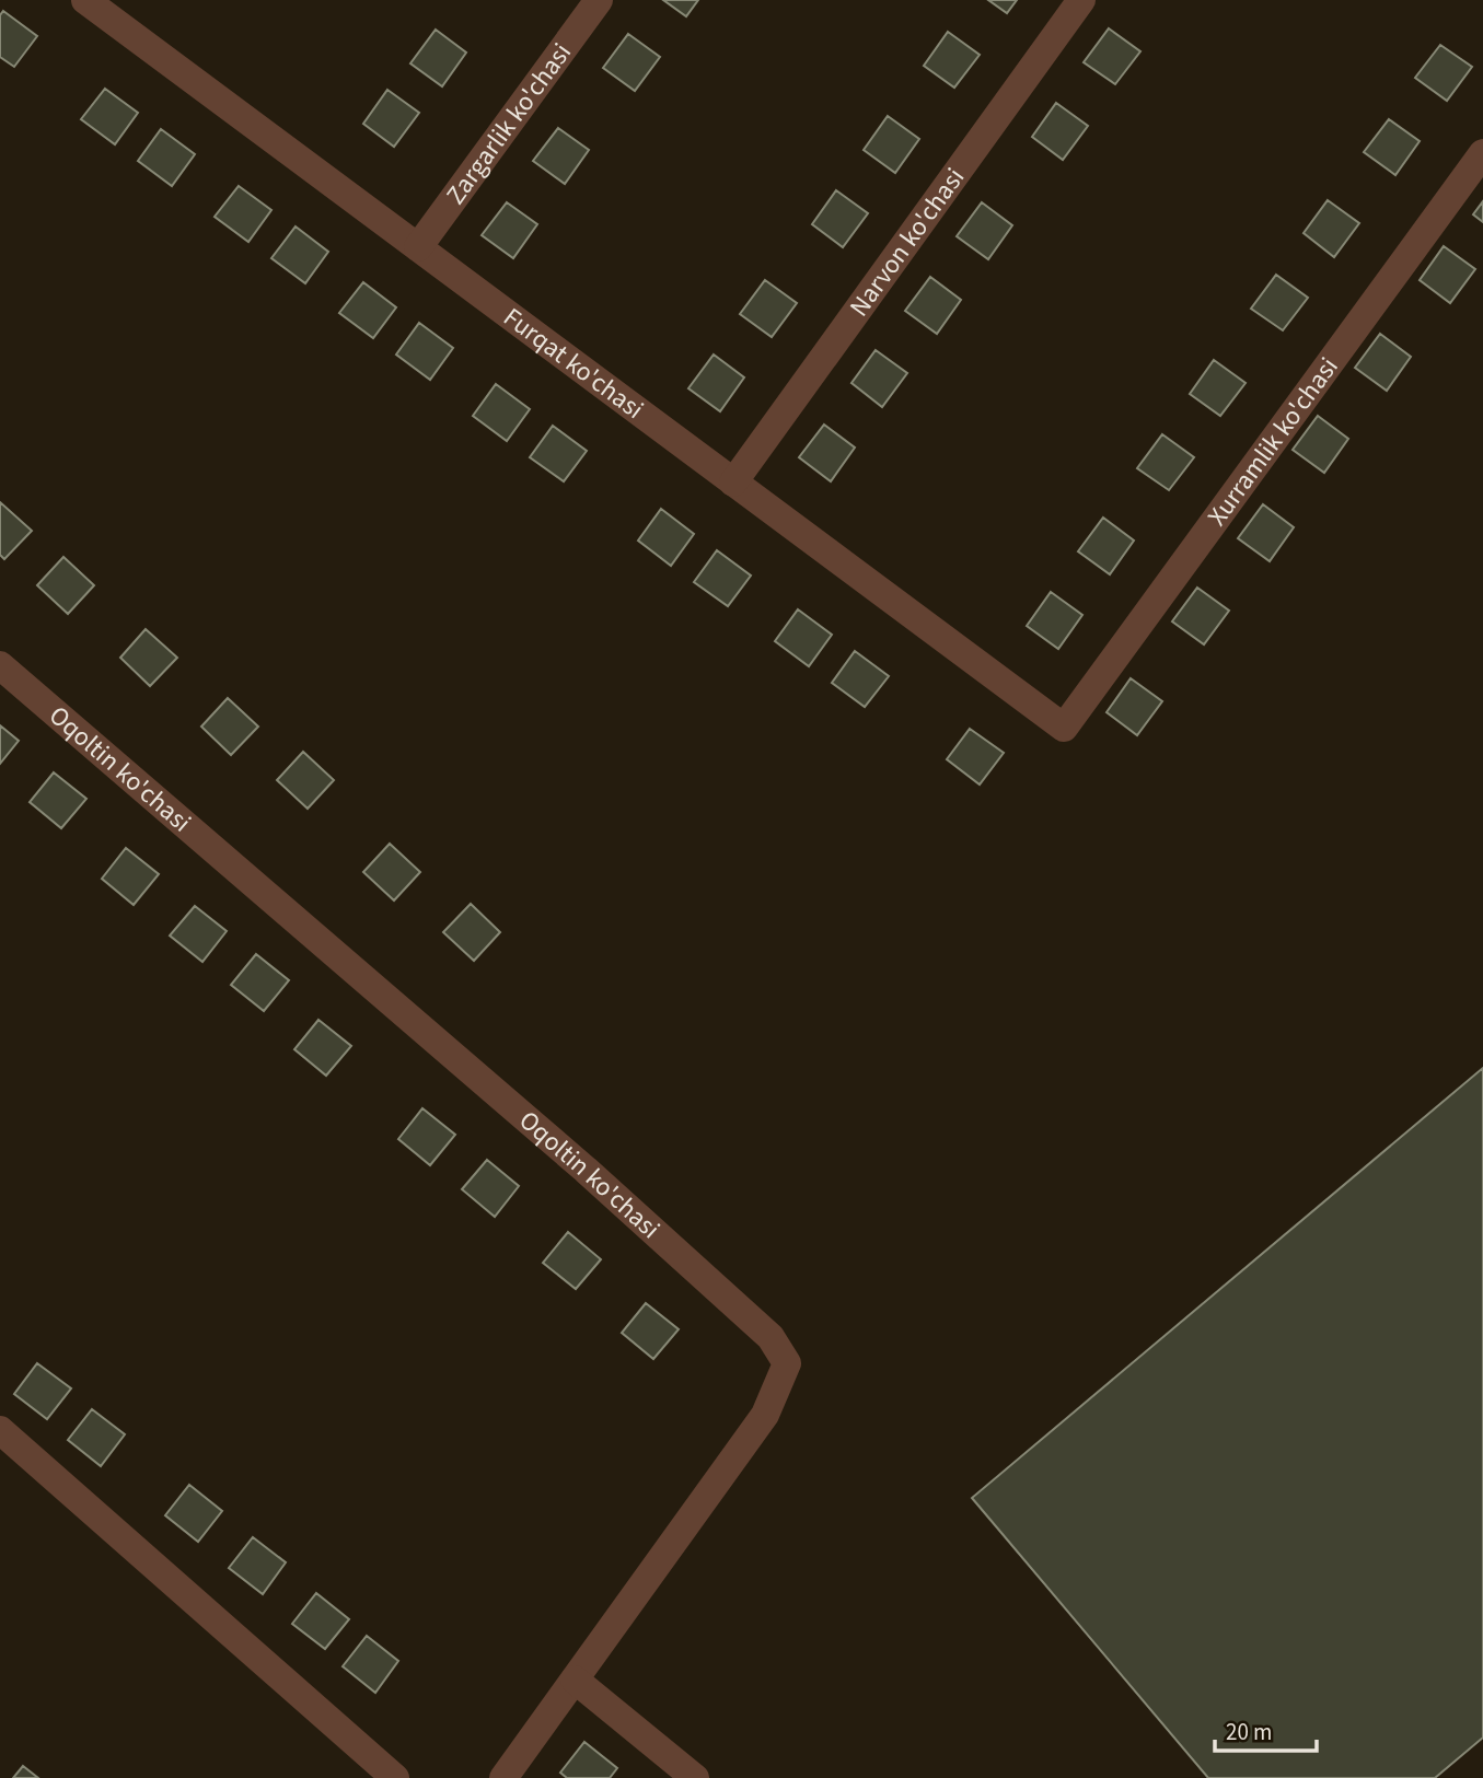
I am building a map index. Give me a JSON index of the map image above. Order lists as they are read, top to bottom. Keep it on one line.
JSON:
{"streets":{"street":["Zargarlik ko'chasi","Narvon ko'chasi","Furqat ko'chasi","Xurramlik ko'chasi","Oqoltin ko'chasi"]},"crossings":[["Zargarlik ko'chasi","Furqat ko'chasi"],["Narvon ko'chasi","Furqat ko'chasi"],["Furqat ko'chasi","Xurramlik ko'chasi"]],"scale_bar":"20 m"}
